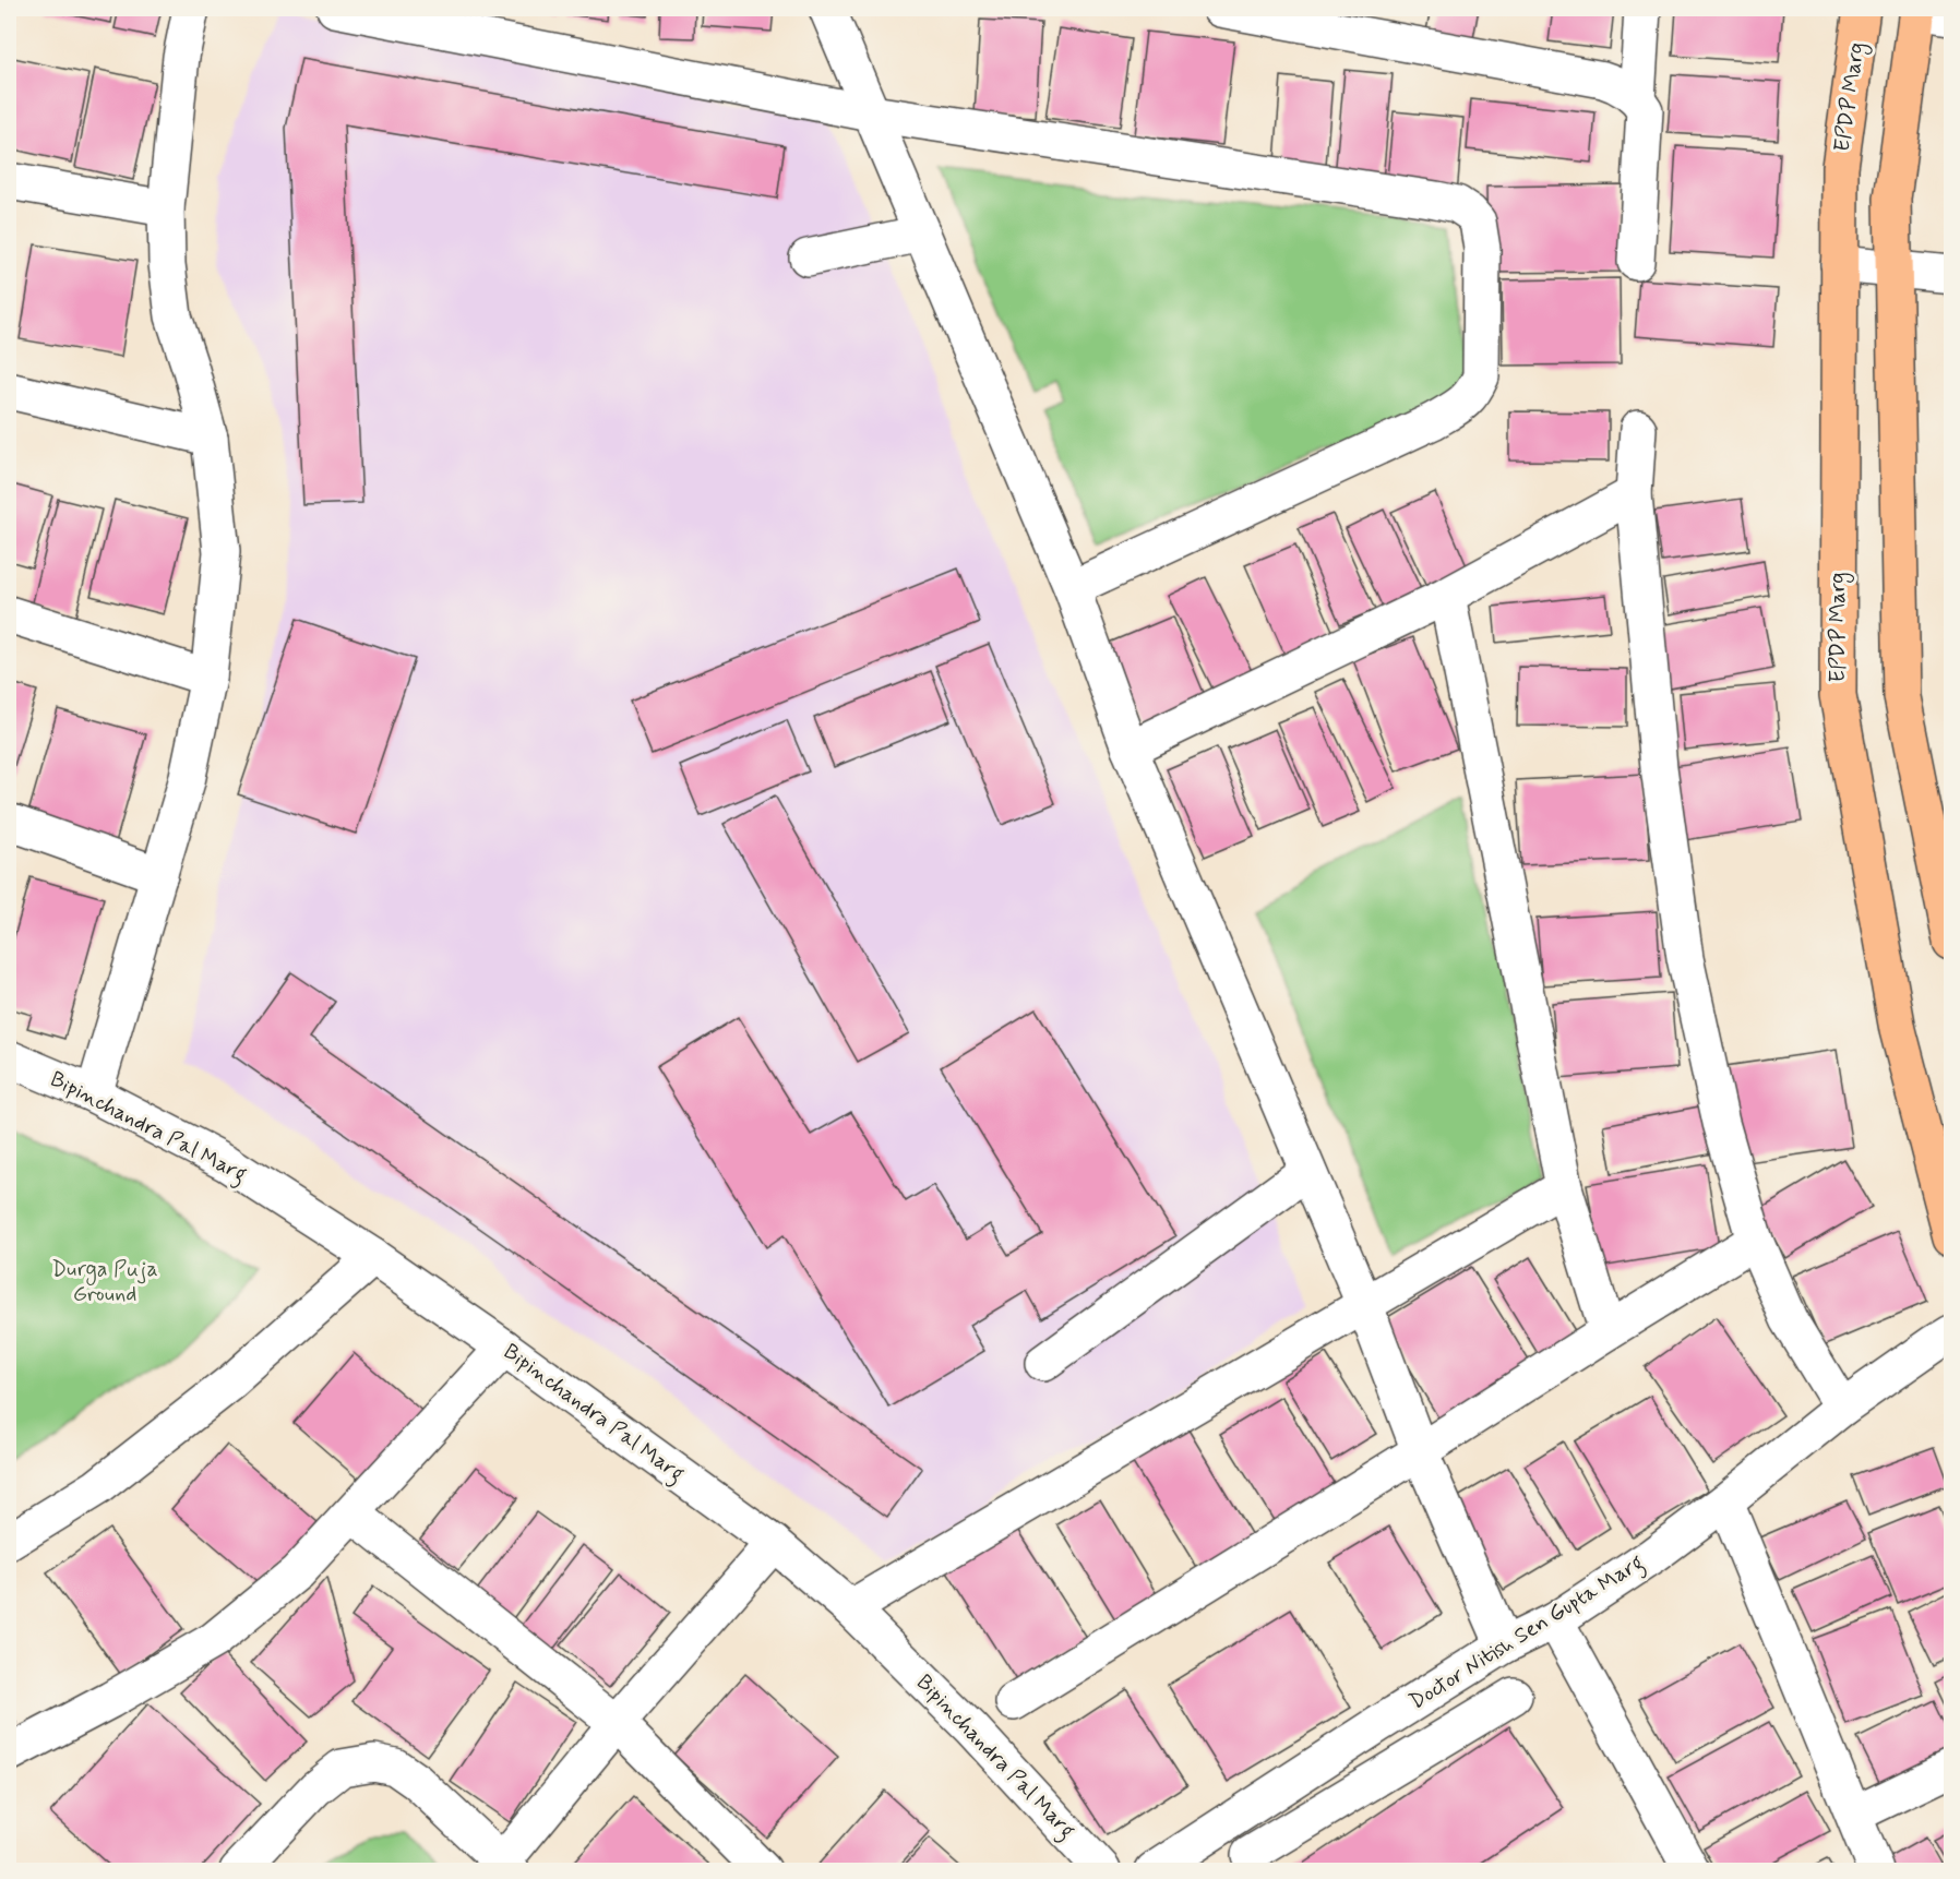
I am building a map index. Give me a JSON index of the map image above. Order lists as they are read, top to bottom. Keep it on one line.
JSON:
{"streets":{"main road":["EPDP Marg"],"street":["Bipinchandra Pal Marg","Doctor Nitish Sen Gupta Marg"]},"parks":["Durga Puja Ground"]}
